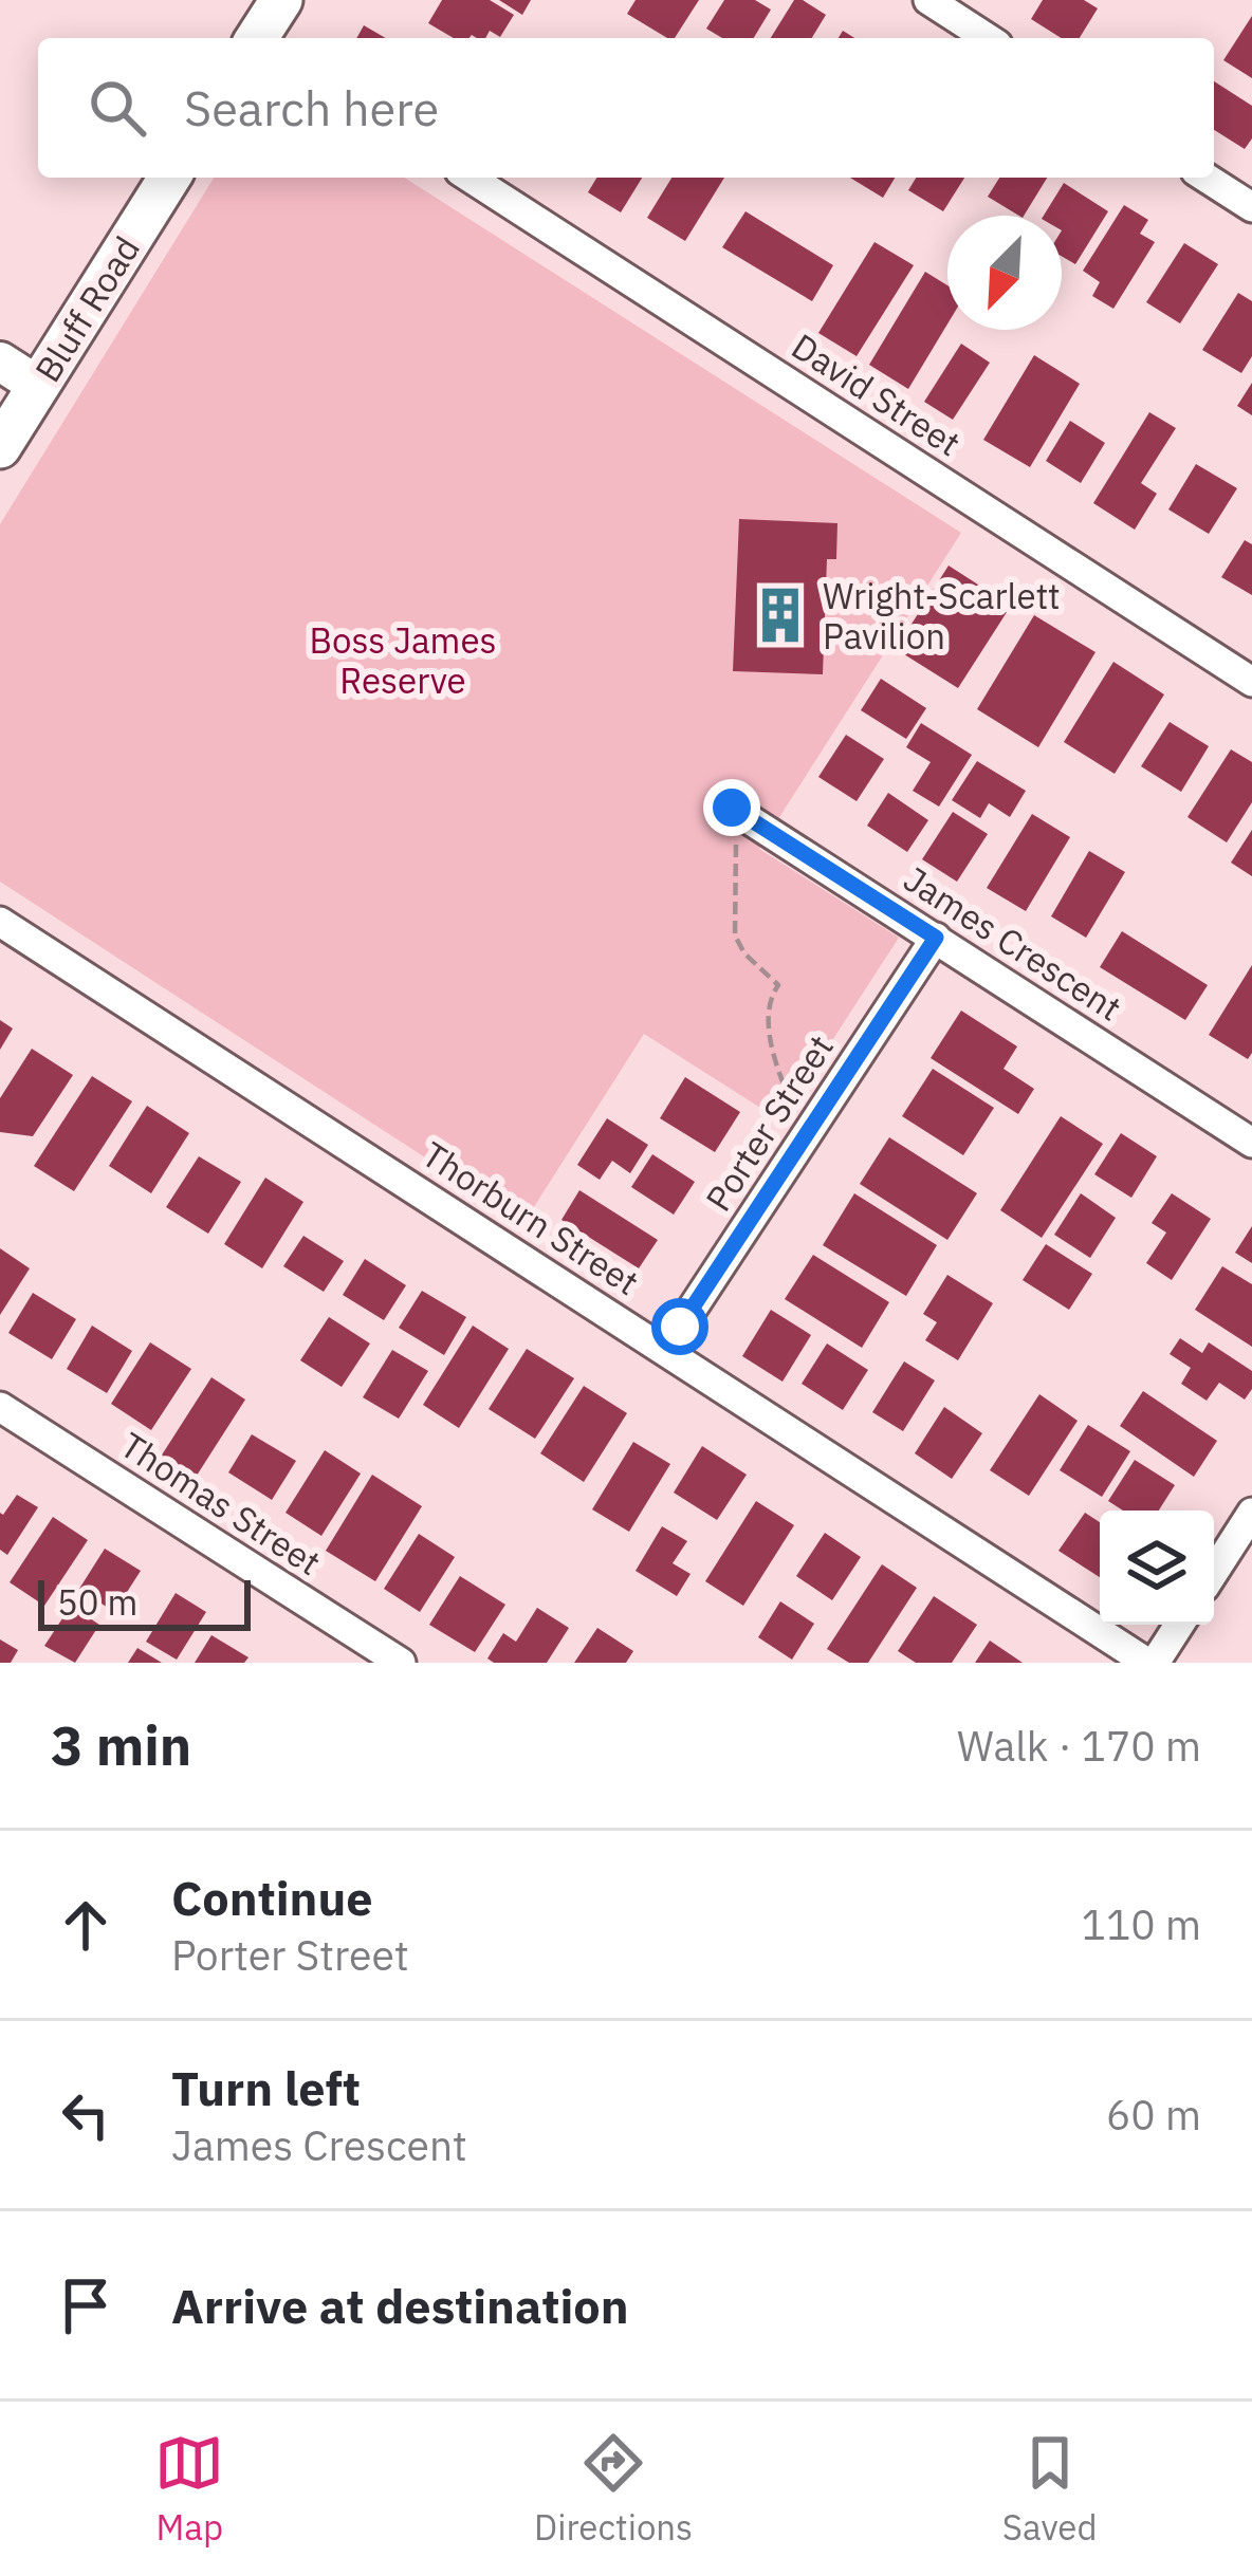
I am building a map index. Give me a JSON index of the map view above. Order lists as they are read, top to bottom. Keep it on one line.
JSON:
{"streets":{"main road":["Bluff Road"],"street":["David Street","James Crescent","Porter Street","Thorburn Street","Thomas Street"]},"crossings":[["James Crescent","Porter Street"],["Porter Street","Thorburn Street"]],"parks":["Boss James Reserve"],"places":{"building":["Wright-Scarlett Pavilion"]},"scale_bar":"50 m","north":"bottom left","page":{"search":"Search here","scale":"50 m","heading":["3 min","Walk · 170 m"],"list":[["Continue","Porter Street","110 m"],["Turn left","James Crescent","60 m"],"Arrive at destination"],"nav":["Map","Directions","Saved"]}}
